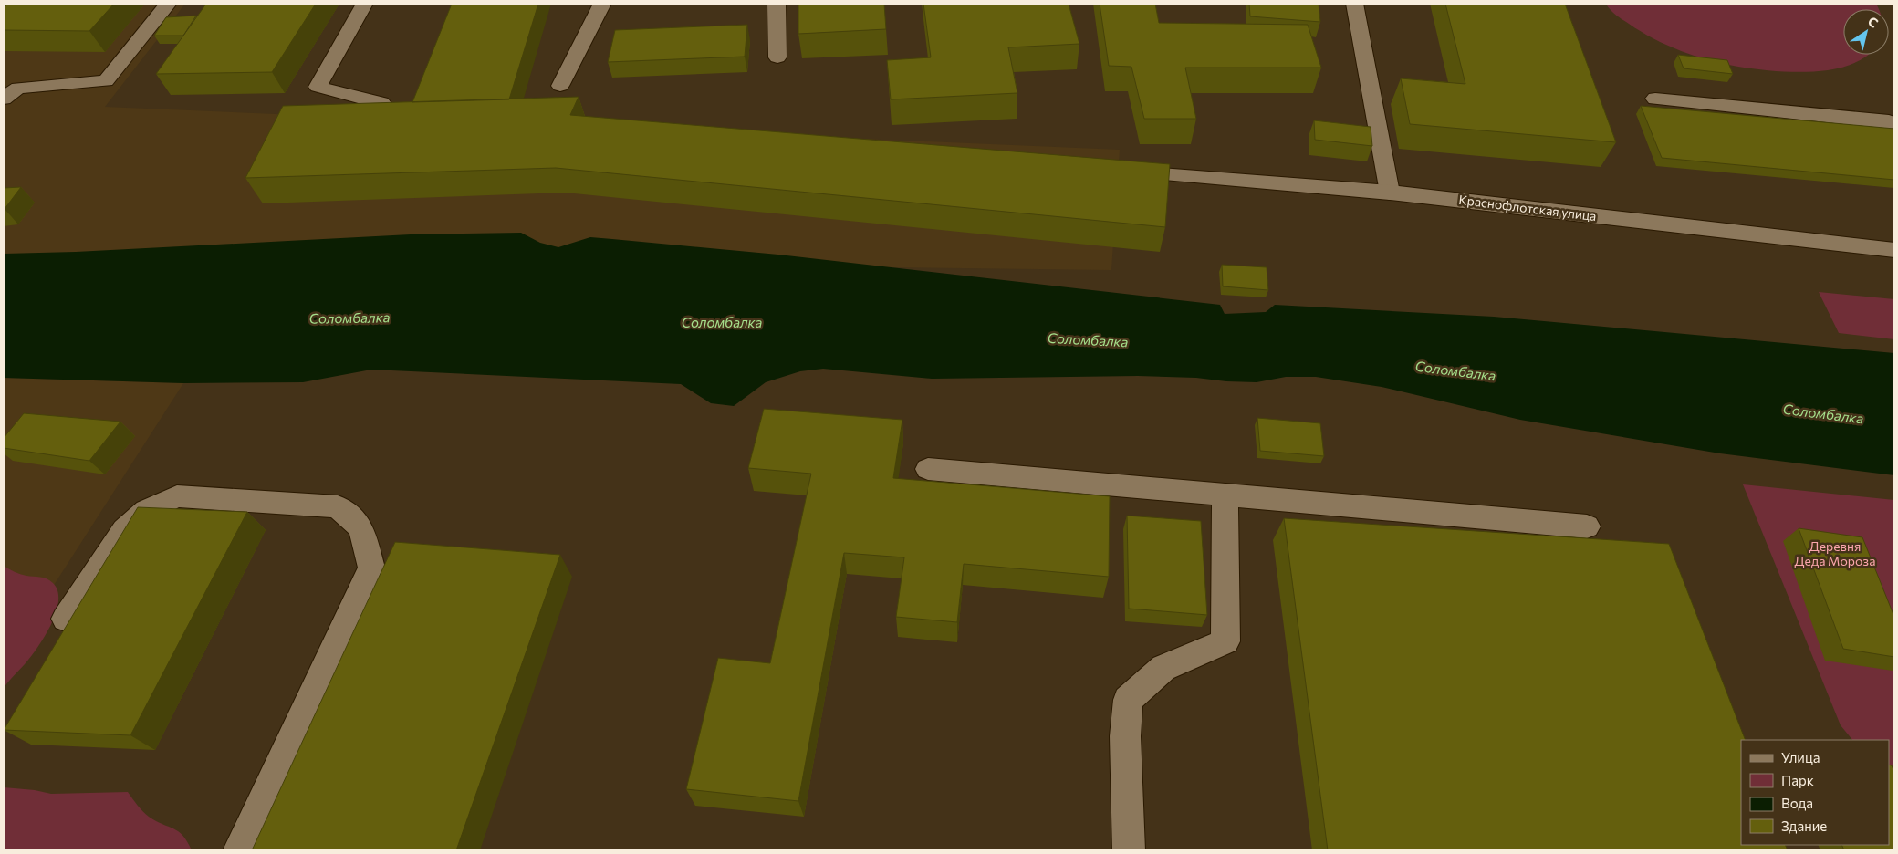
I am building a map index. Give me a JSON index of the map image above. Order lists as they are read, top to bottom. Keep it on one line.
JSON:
{"streets":{"street":["Краснофлотская улица"]},"water":["Соломбалка"],"parks":["Деревня Деда Мороза"],"legend":["Улица","Парк","Вода","Здание"],"north":"top right"}
